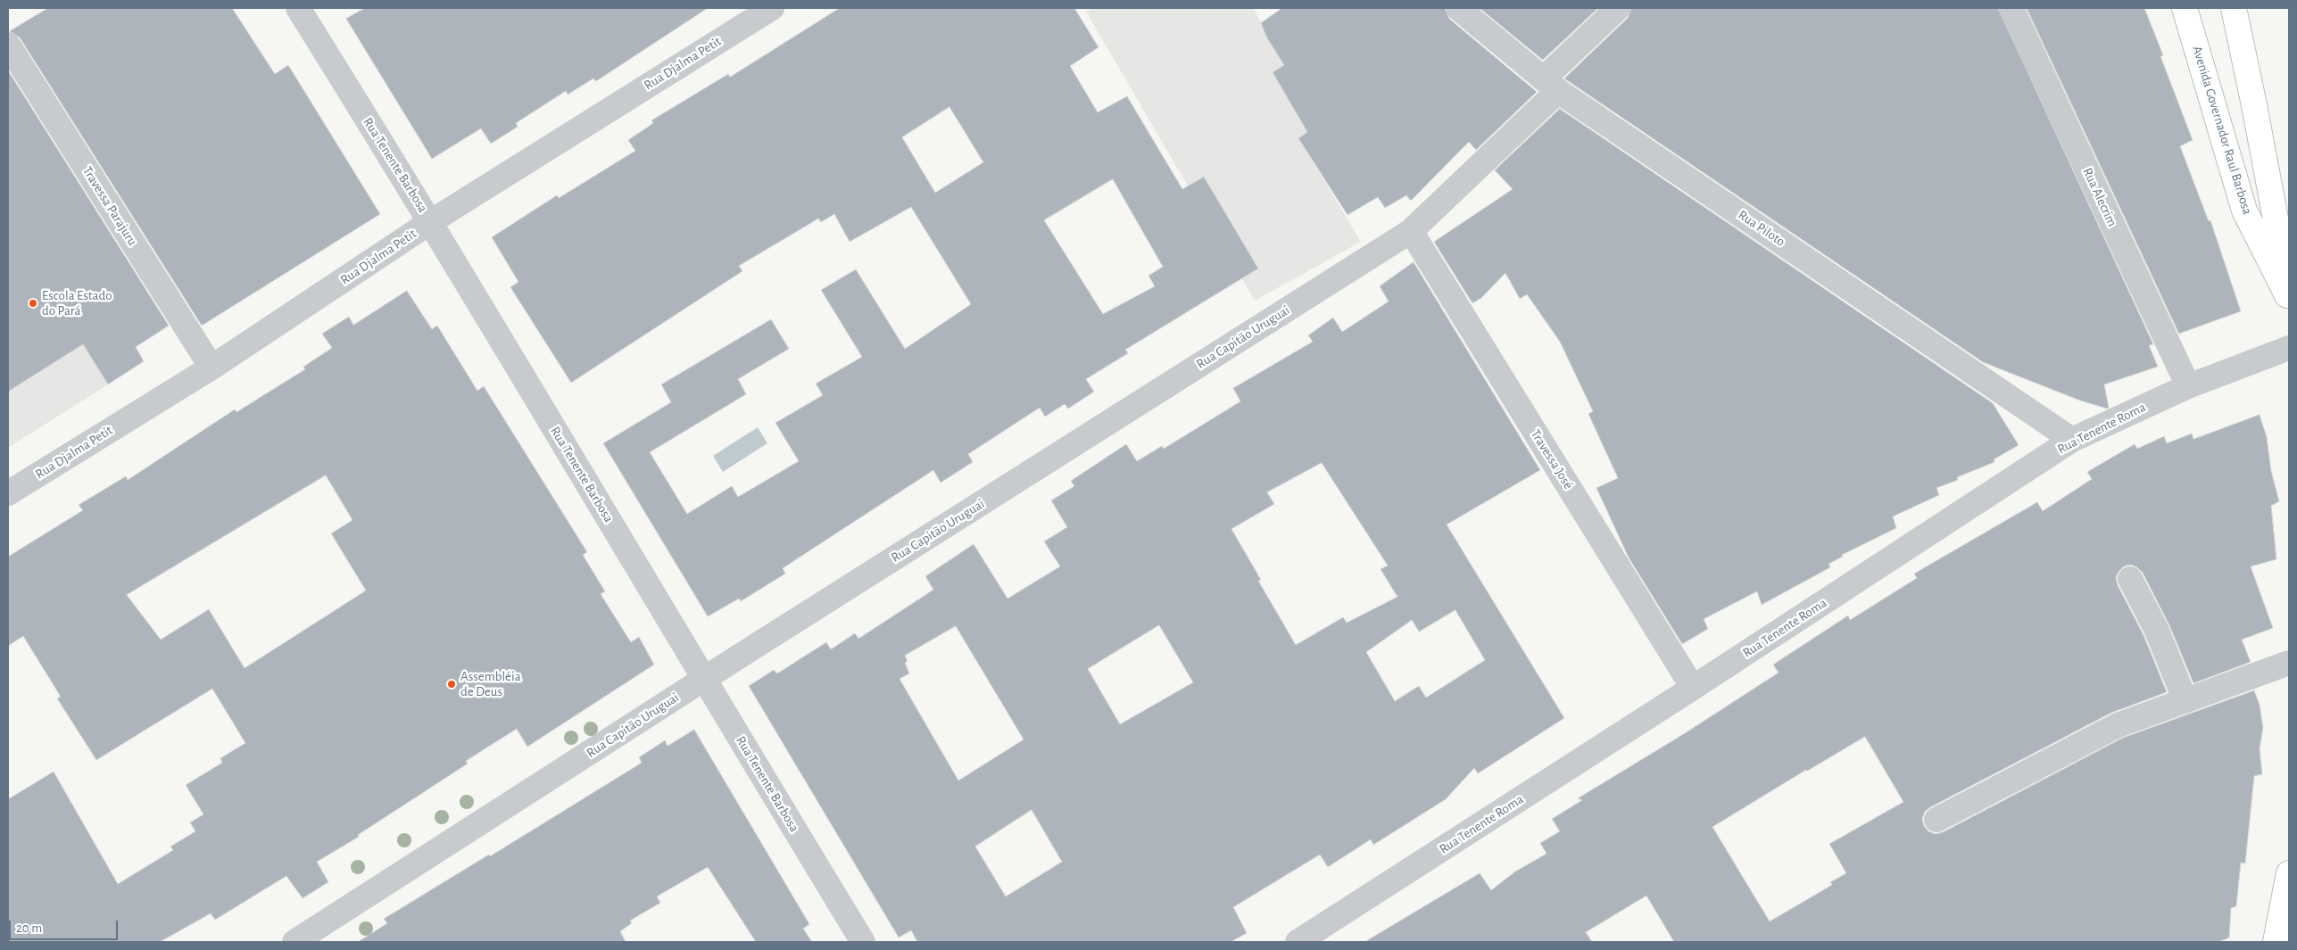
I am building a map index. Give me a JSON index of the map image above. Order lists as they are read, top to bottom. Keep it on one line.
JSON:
{"streets":{"main road":["Avenida Governador Raul Barbosa"],"street":["Rua Djalma Petit","Rua Tenente Barbosa","Rua Alecrim","Travessa Parajuru","Rua Piloto","Rua Capitão Uruguai","Rua Tenente Roma","Travessa José"]},"crossings":[["Rua Djalma Petit","Rua Tenente Barbosa"],["Rua Djalma Petit","Travessa Parajuru"],["Rua Tenente Barbosa","Rua Capitão Uruguai"],["Rua Alecrim","Rua Tenente Roma"],["Rua Piloto","Rua Capitão Uruguai"],["Rua Piloto","Rua Tenente Roma"],["Rua Capitão Uruguai","Travessa José"],["Rua Tenente Roma","Travessa José"]],"places":["Escola Estado do Pará","Assembléia de Deus"],"scale_bar":"20 m"}
